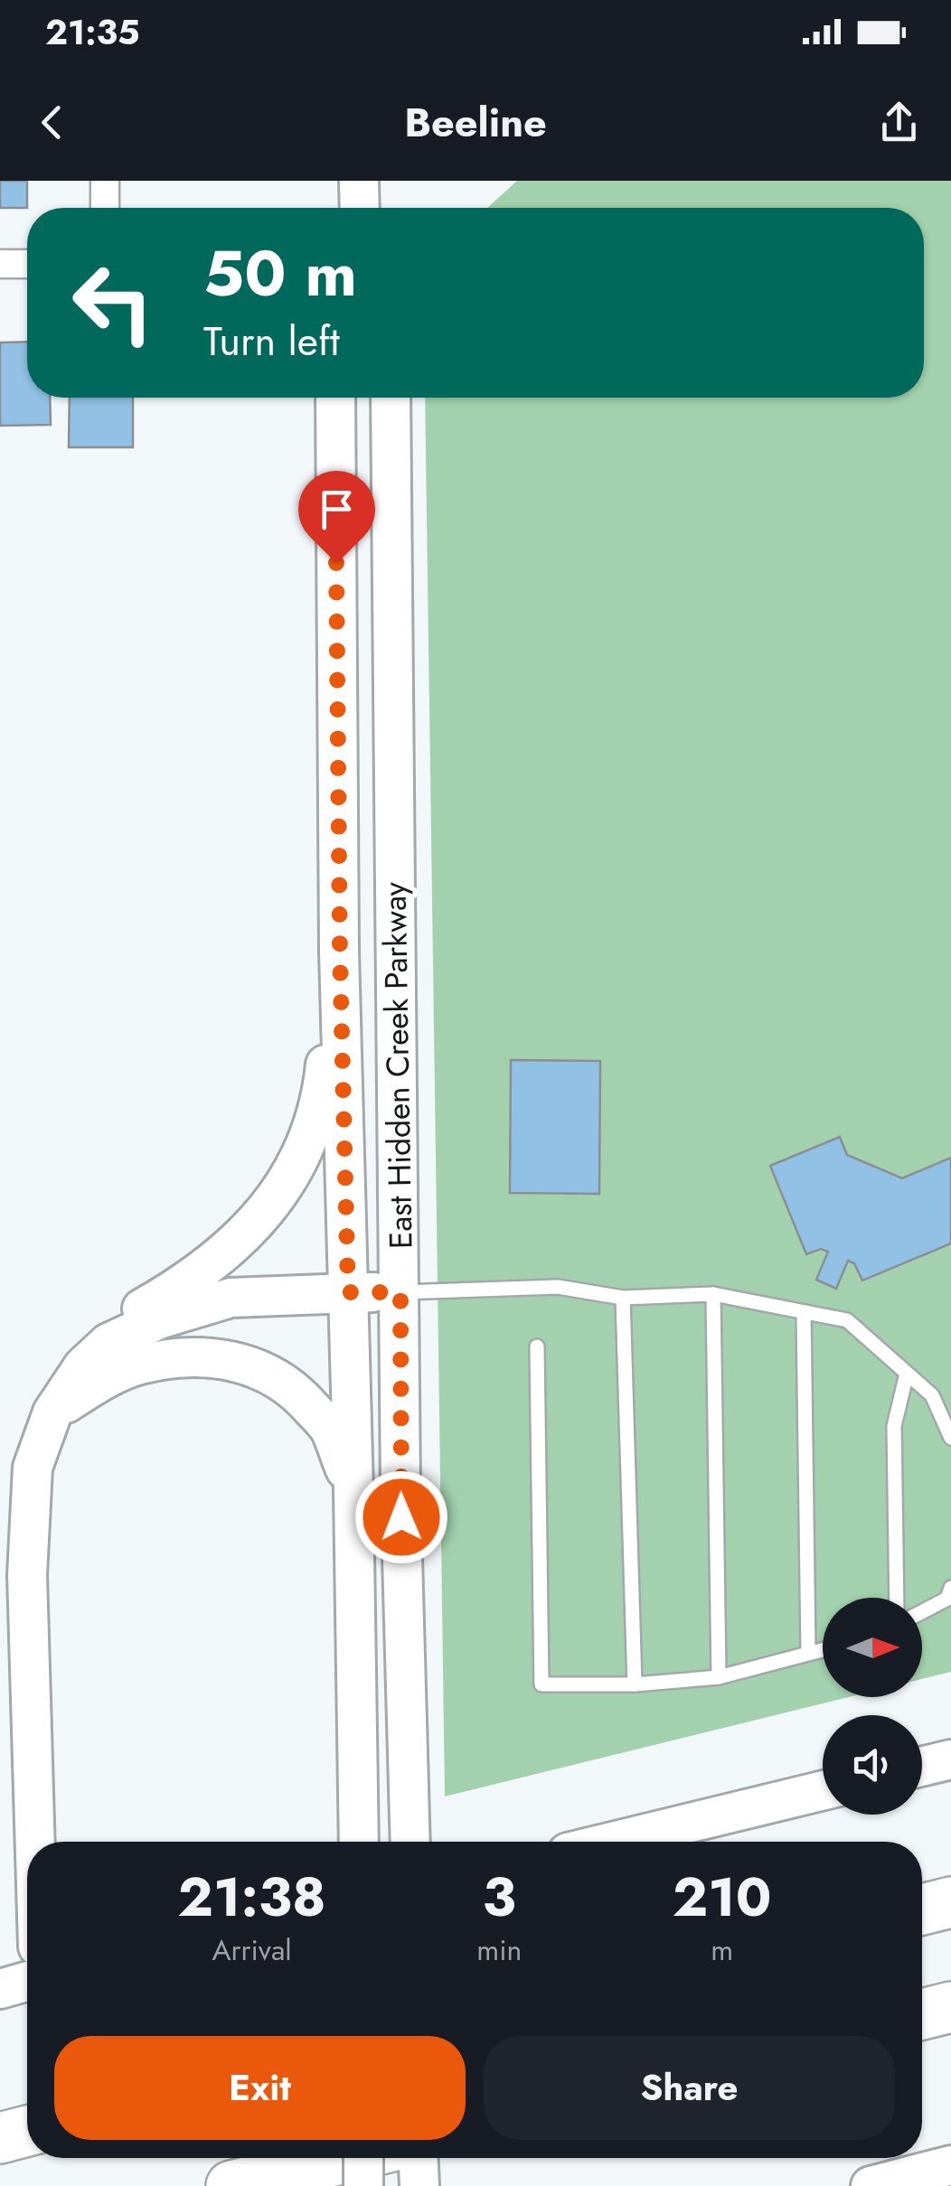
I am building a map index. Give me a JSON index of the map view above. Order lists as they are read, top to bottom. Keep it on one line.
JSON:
{"streets":{"main road":["East Hidden Creek Parkway"]},"north":"right","page":{"status":"21:35","header":"Beeline","turn":["50 m","Turn left"],"eta":["21:38","Arrival","3","min","210","m"],"buttons":["Exit","Share"]}}
